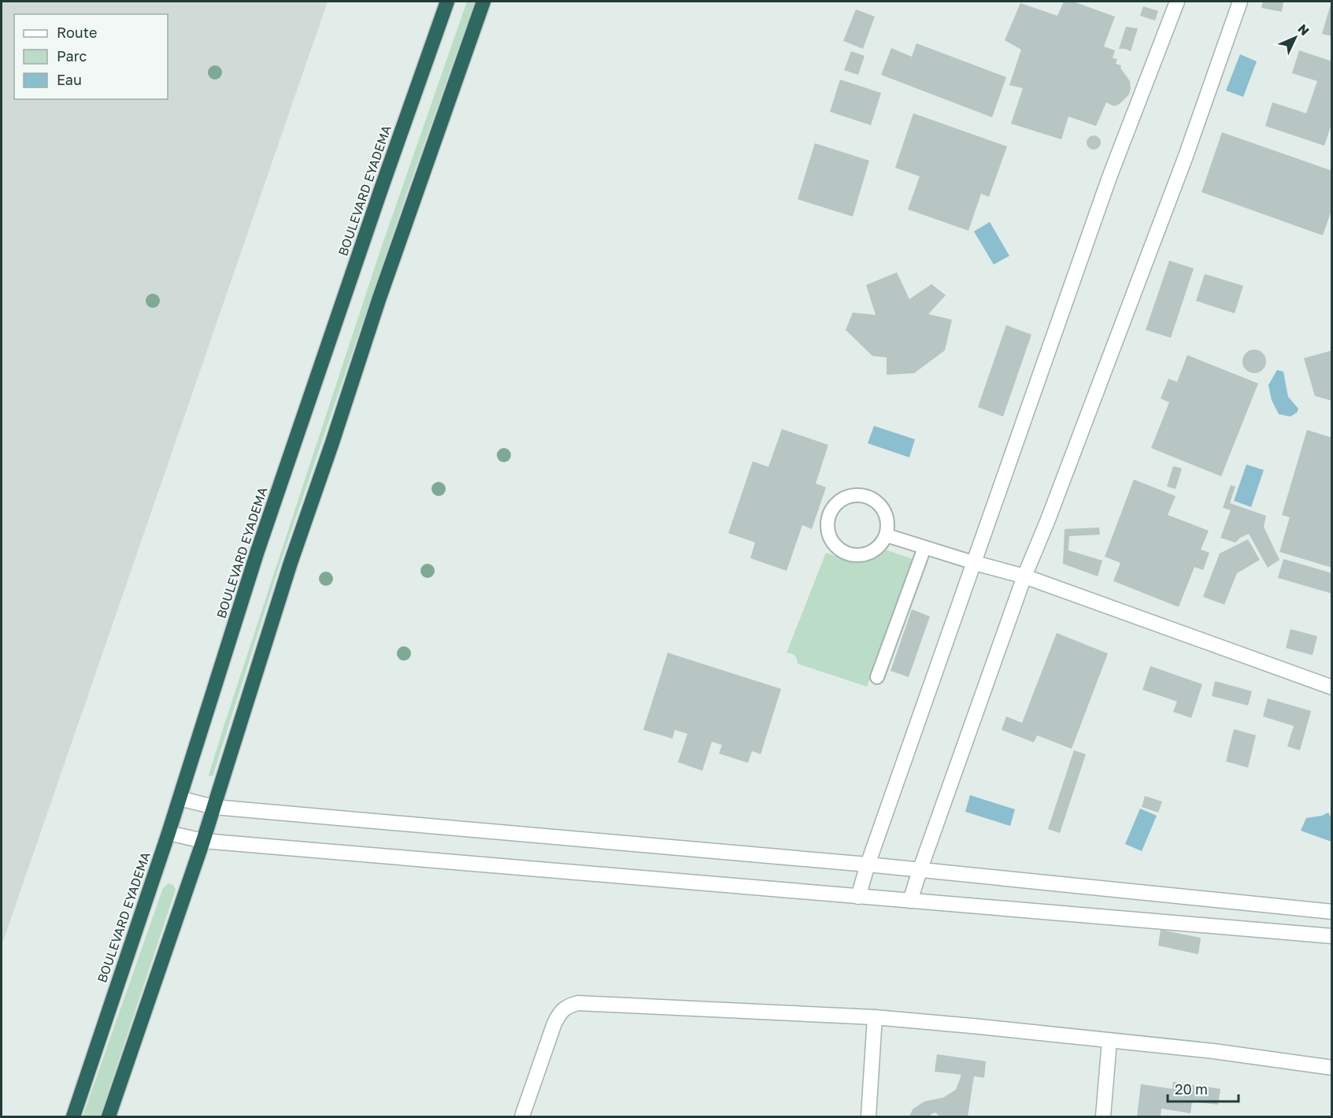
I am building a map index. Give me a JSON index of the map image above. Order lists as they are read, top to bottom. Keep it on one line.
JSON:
{"streets":{"highway":["BOULEVARD EYADEMA"]},"legend":["Route","Parc","Eau"],"scale_bar":"20 m","north":"top right"}
